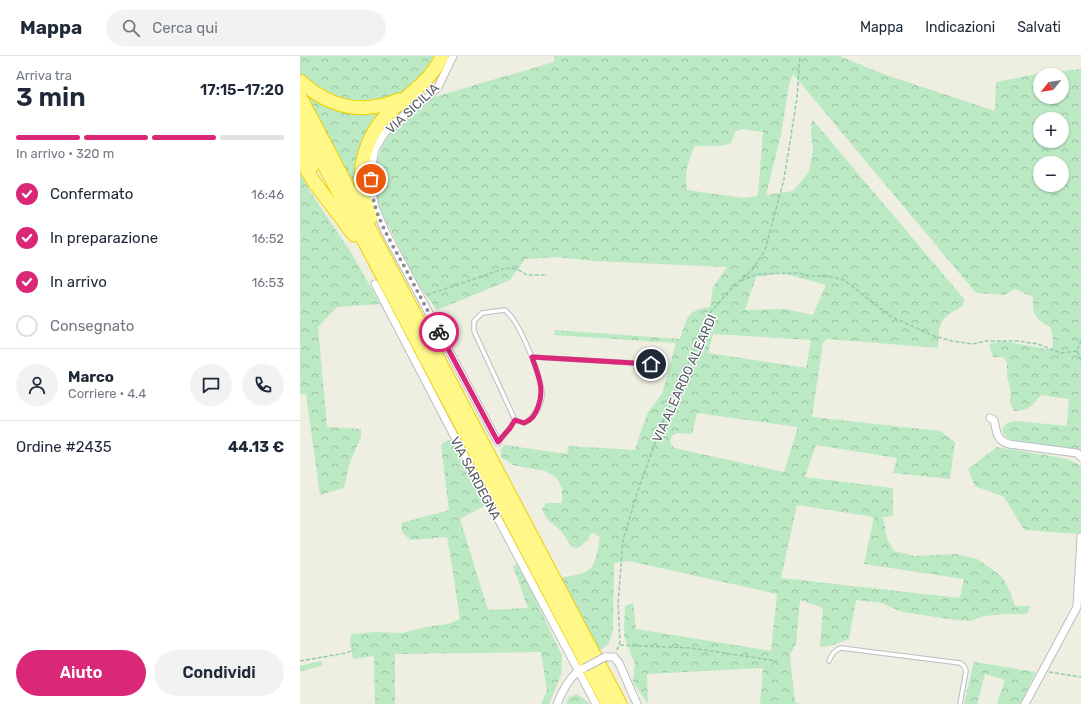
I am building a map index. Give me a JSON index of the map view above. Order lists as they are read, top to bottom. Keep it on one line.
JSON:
{"streets":{"street":["VIA SICILIA","VIA SARDEGNA"],"path":["VIA ALEARDO ALEARDI"]},"north":"bottom left","page":{"header":"Mappa","search":"Cerca qui","nav":["Mappa","Indicazioni","Salvati"],"heading":["3 min","Arriva tra","17:15–17:20"],"panel":["Marco","Corriere · 4.4","Ordine #2435","44.13 €"],"map_buttons":["+","−"],"bar":"In arrivo · 320 m","list":[["Confermato","16:46"],["In preparazione","16:52"],["In arrivo","16:53"],"Consegnato"],"buttons":["Aiuto","Condividi"]}}
